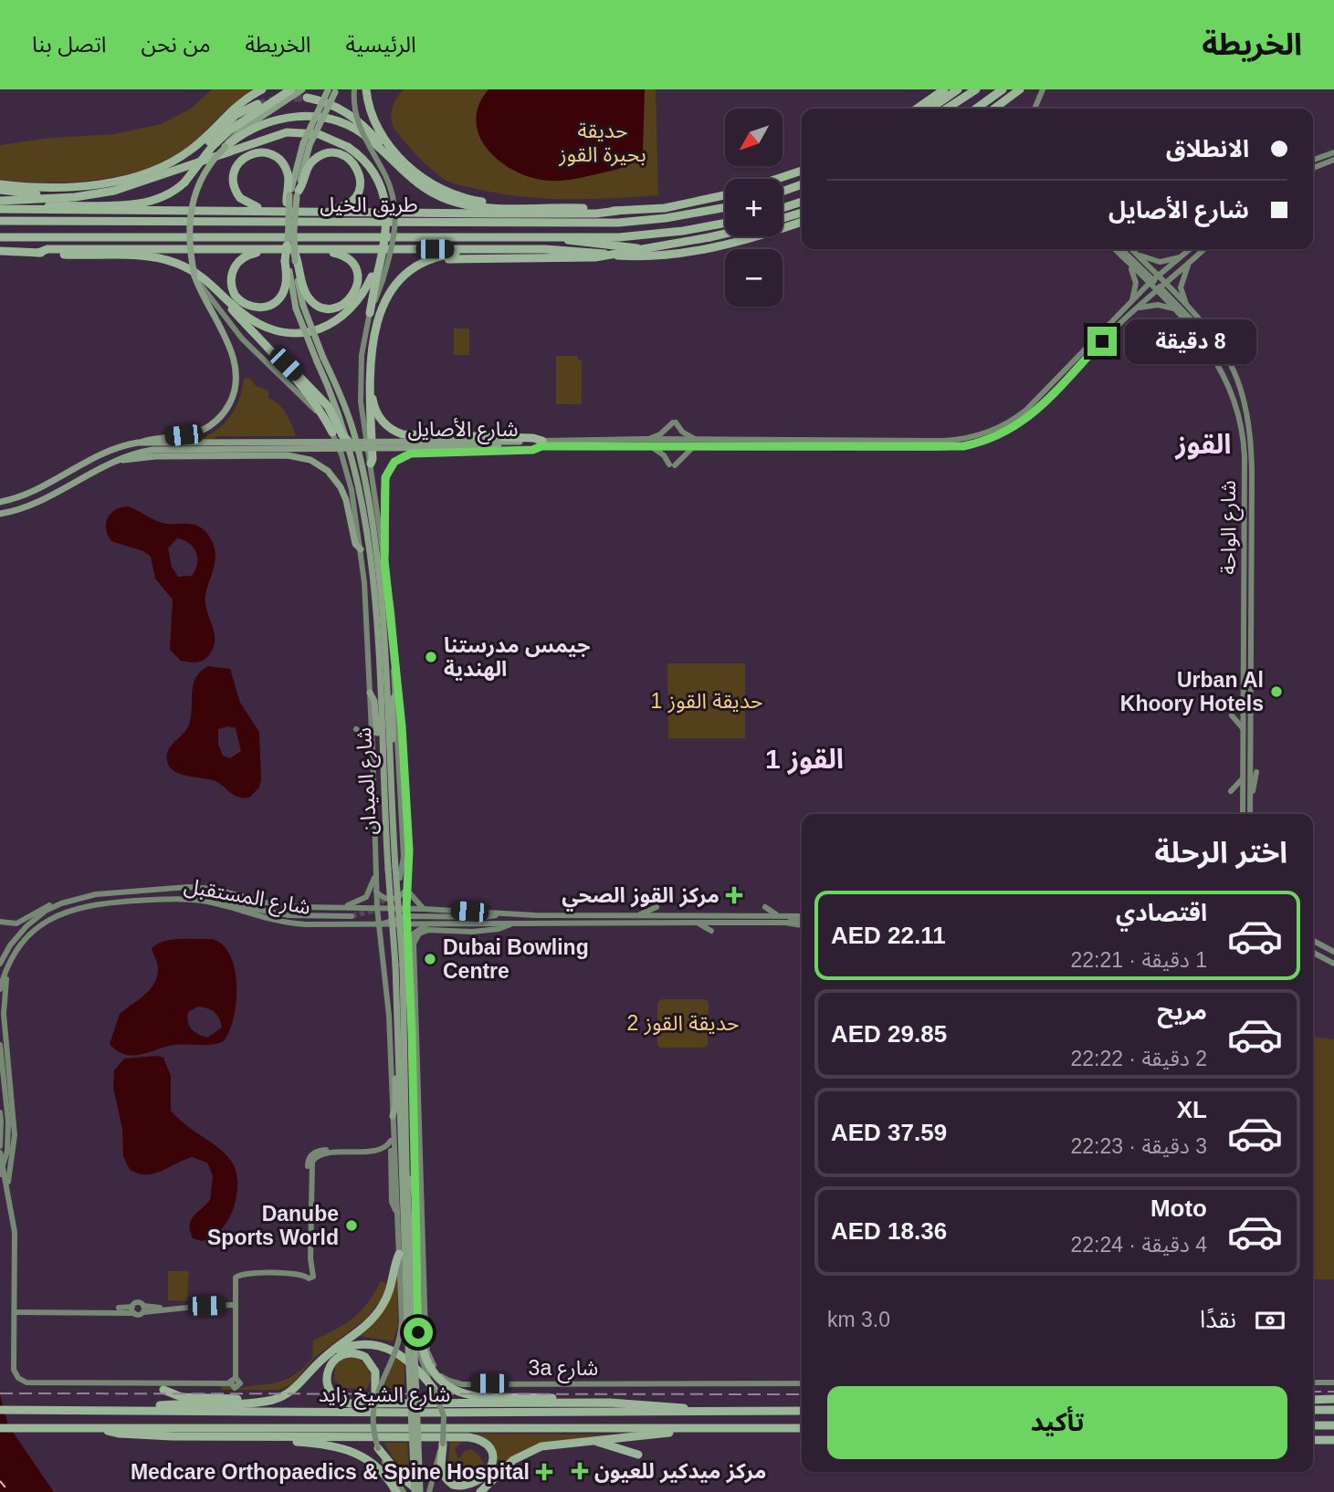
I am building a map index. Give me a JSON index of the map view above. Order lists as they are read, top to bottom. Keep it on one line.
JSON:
{"streets":{"highway":["طريق الخيل","شارع الشيخ زايد"],"main road":["شارع الأصايل","شارع الواحة","شارع الميدان","شارع المستقبل","3a شارع"]},"crossings":[["شارع الأصايل","شارع الواحة"],["شارع المستقبل","3a شارع"]],"districts":["القوز","القوز 1"],"parks":["حديقة بحيرة القوز","حديقة القوز 1","حديقة القوز 2"],"places":{"other":["جيمس مدرستنا الهندية","Urban Al Khoory Hotels","Dubai Bowling Centre","Danube Sports World"],"health":["مركز القوز الصحي","مركز ميدكير للعيون","Medcare Orthopaedics & Spine Hospital"]},"north":"bottom left","page":{"header":"الخريطة","nav":["الرئيسية","الخريطة","من نحن","اتصل بنا"],"map_buttons":["+","−"],"banner":["الانطلاق","شارع الأصايل"],"bubble":"8 دقيقة","heading":"اختر الرحلة","list":[{"name":"اقتصادي","note":"1 دقيقة · 22:21","value":"AED 22.11"},{"name":"مريح","note":"2 دقيقة · 22:22","value":"AED 29.85"},{"name":"XL","note":"3 دقيقة · 22:23","value":"AED 37.59"},{"name":"Moto","note":"4 دقيقة · 22:24","value":"AED 18.36"}],"pay":["نقدًا","3.0 km"],"buttons":"تأكيد"}}
